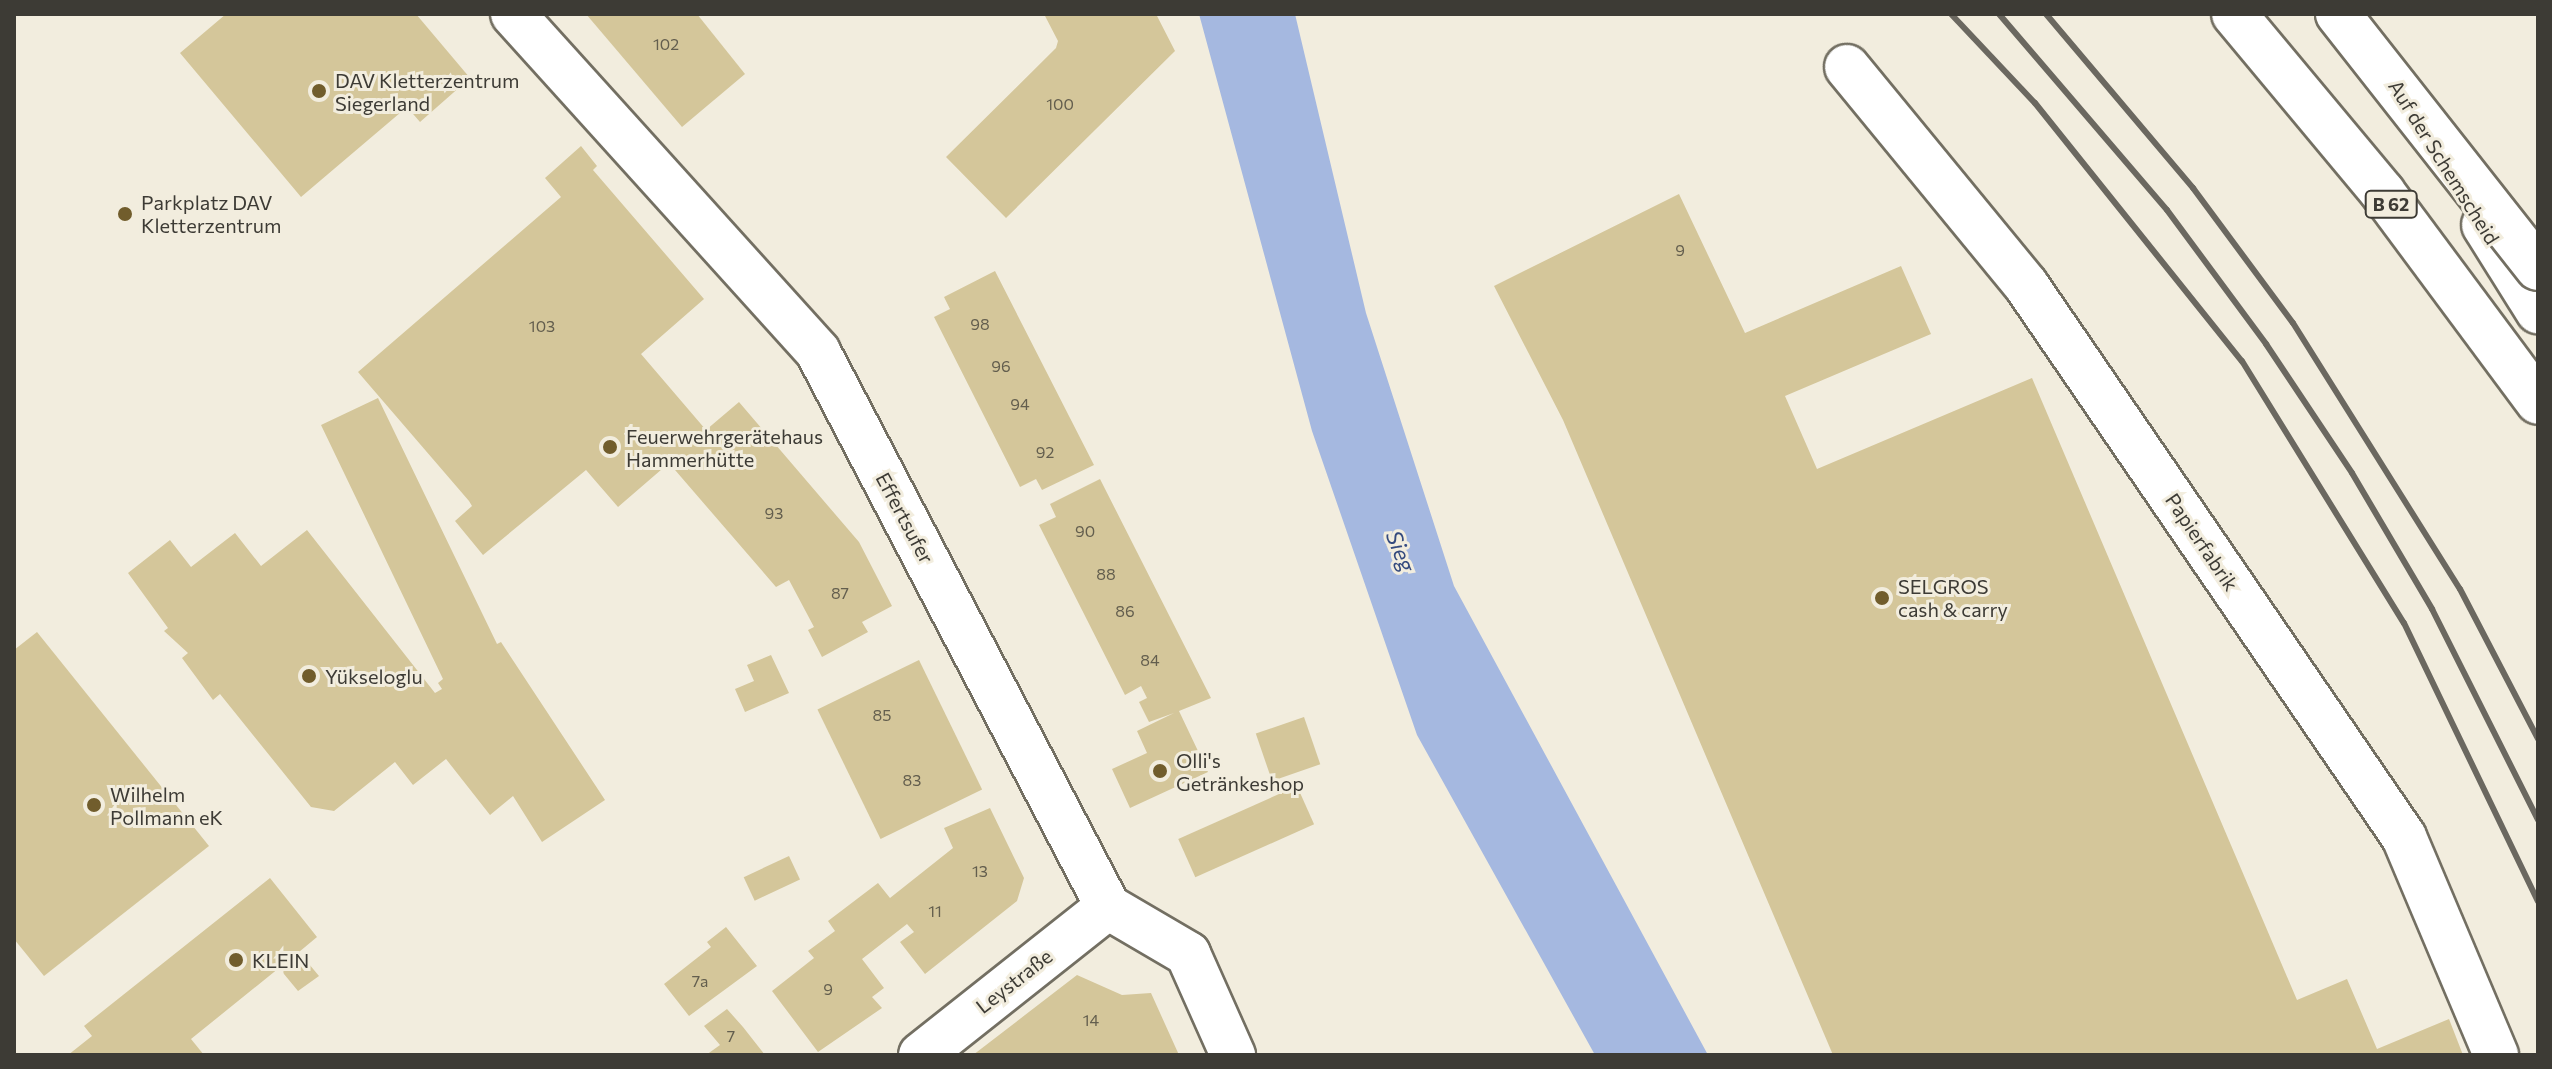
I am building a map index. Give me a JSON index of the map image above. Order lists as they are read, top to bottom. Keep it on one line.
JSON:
{"streets":{"main road":["Auf der Schemscheid","B 62","Effertsufer","Papierfabrik","Leystraße"]},"crossings":[["Effertsufer","Leystraße"]],"water":["Sieg"],"places":["DAV Kletterzentrum Siegerland","Parkplatz DAV Kletterzentrum","Feuerwehrgerätehaus Hammerhütte","SELGROS cash & carry","Yükseloglu","Olli's Getränkeshop","Wilhelm Pollmann eK","KLEIN"],"house_numbers":["102","100","9","98","103","96","94","92","93","90","88","87","86","84","85","83","13","11","7a","9","14","7"]}
